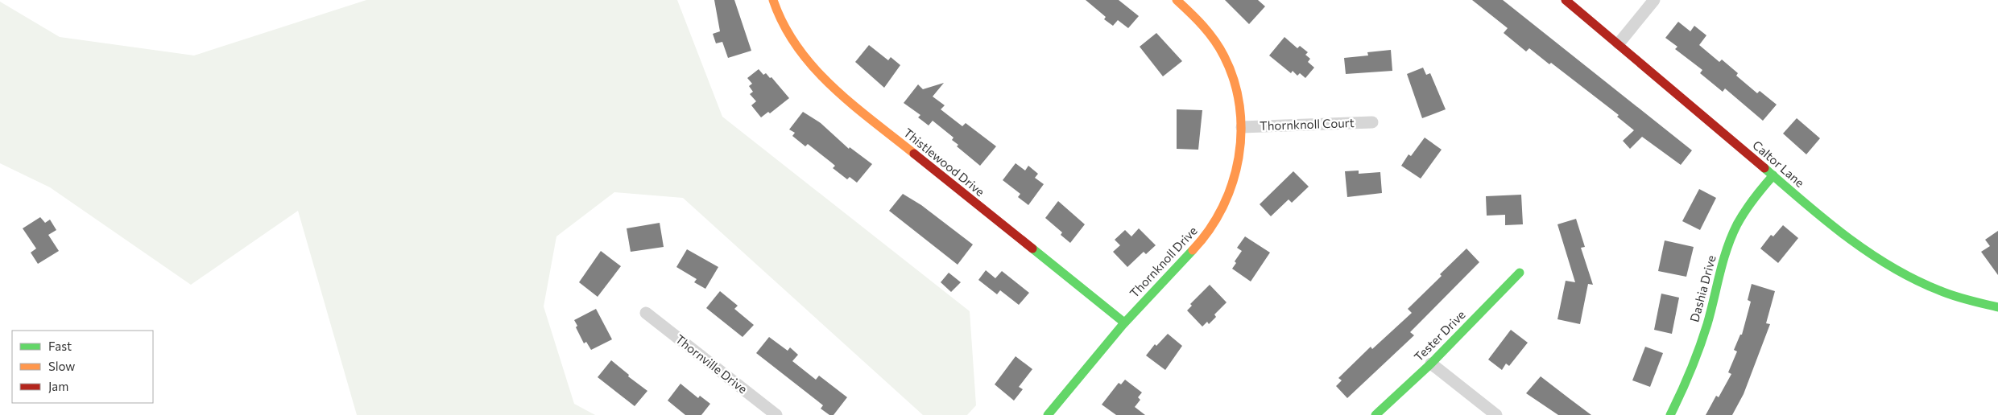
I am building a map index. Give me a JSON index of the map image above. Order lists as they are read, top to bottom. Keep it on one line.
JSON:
{"streets":{"street":["Thornknoll Court","Thistlewood Drive","Caltor Lane","Thornknoll Drive","Dashia Drive","Tester Drive","Thornville Drive"]},"crossings":[["Thornknoll Court","Thornknoll Drive"],["Thistlewood Drive","Thornknoll Drive"],["Caltor Lane","Dashia Drive"]],"legend":["Fast","Slow","Jam"]}
